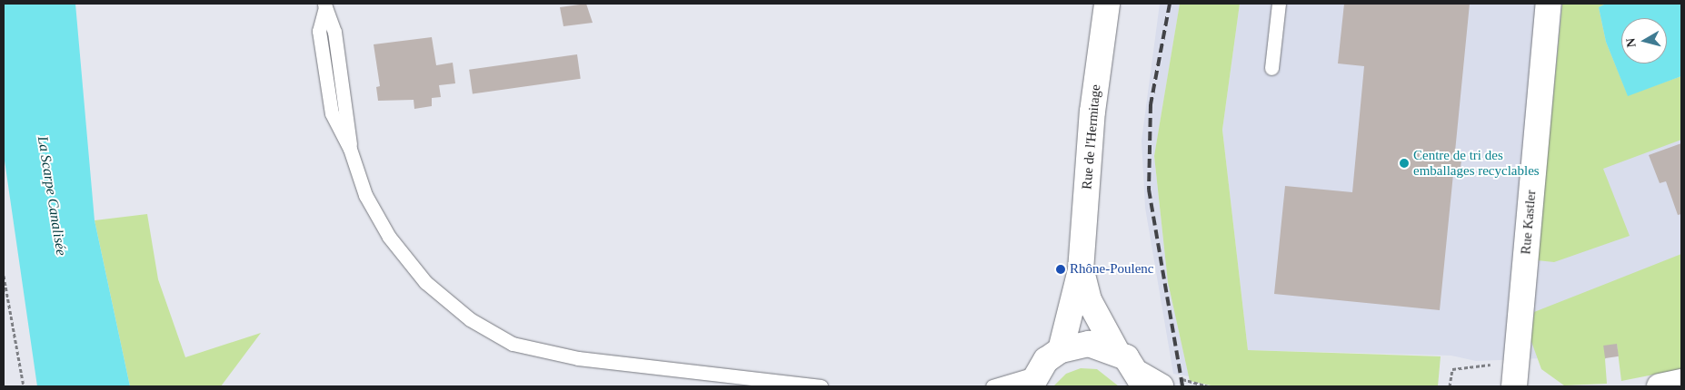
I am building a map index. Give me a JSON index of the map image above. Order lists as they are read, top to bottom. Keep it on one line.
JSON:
{"streets":{"street":["Rue de l'Hermitage","Rue Kastler"]},"water":["La Scarpe Canalisée"],"places":["Centre de tri des emballages recyclables","Rhône-Poulenc"],"north":"left"}
